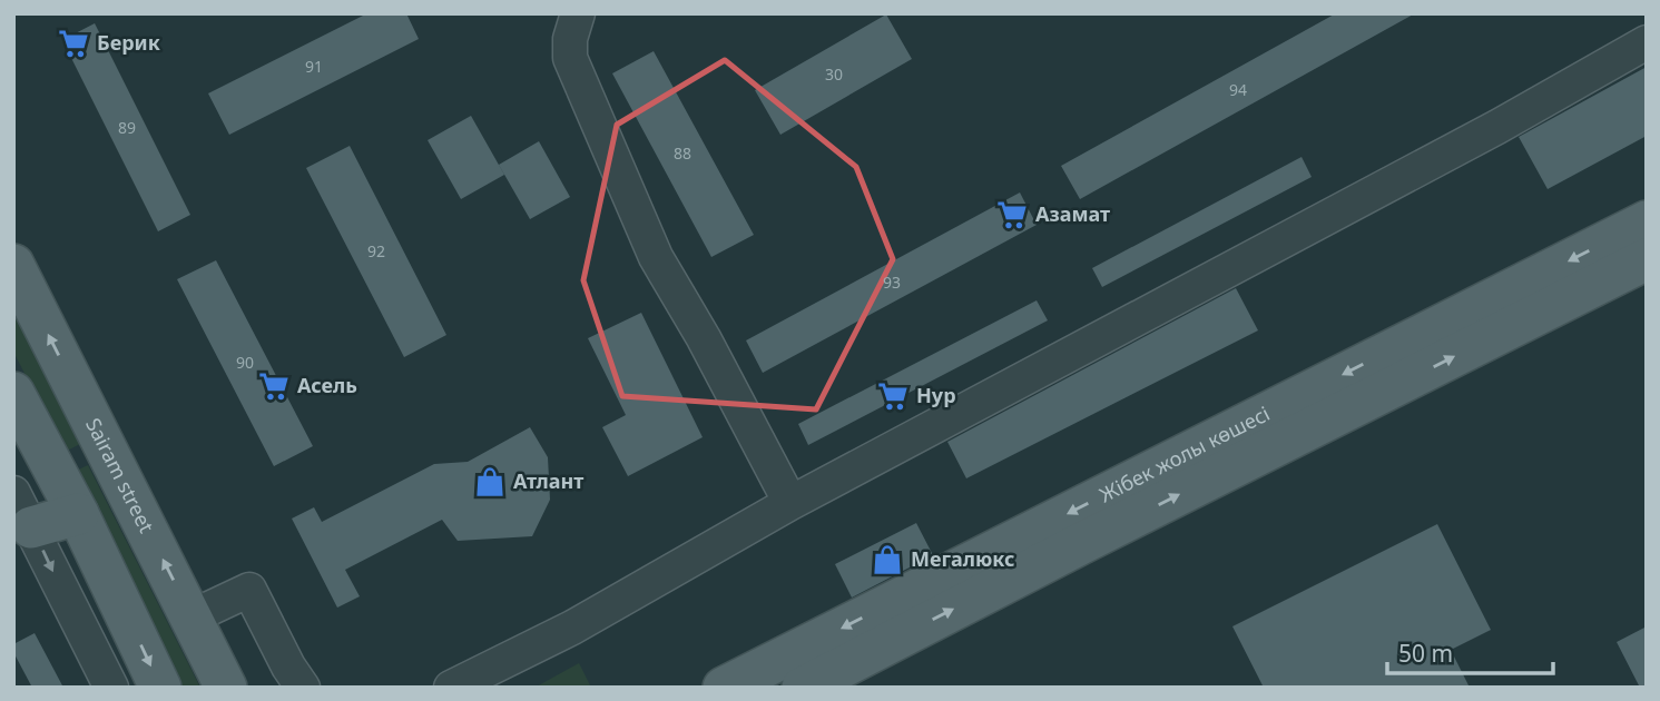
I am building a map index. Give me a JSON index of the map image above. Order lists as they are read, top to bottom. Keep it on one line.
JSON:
{"streets":{"main road":["Жібек жолы көшесі","Sairam street"]},"places":{"supermarket":["Берик","Азамат","Асель","Нур"],"shop":["Атлант","Мегалюкс"]},"house_numbers":["91","30","94","89","88","92","93","90"],"scale_bar":"50 m"}
